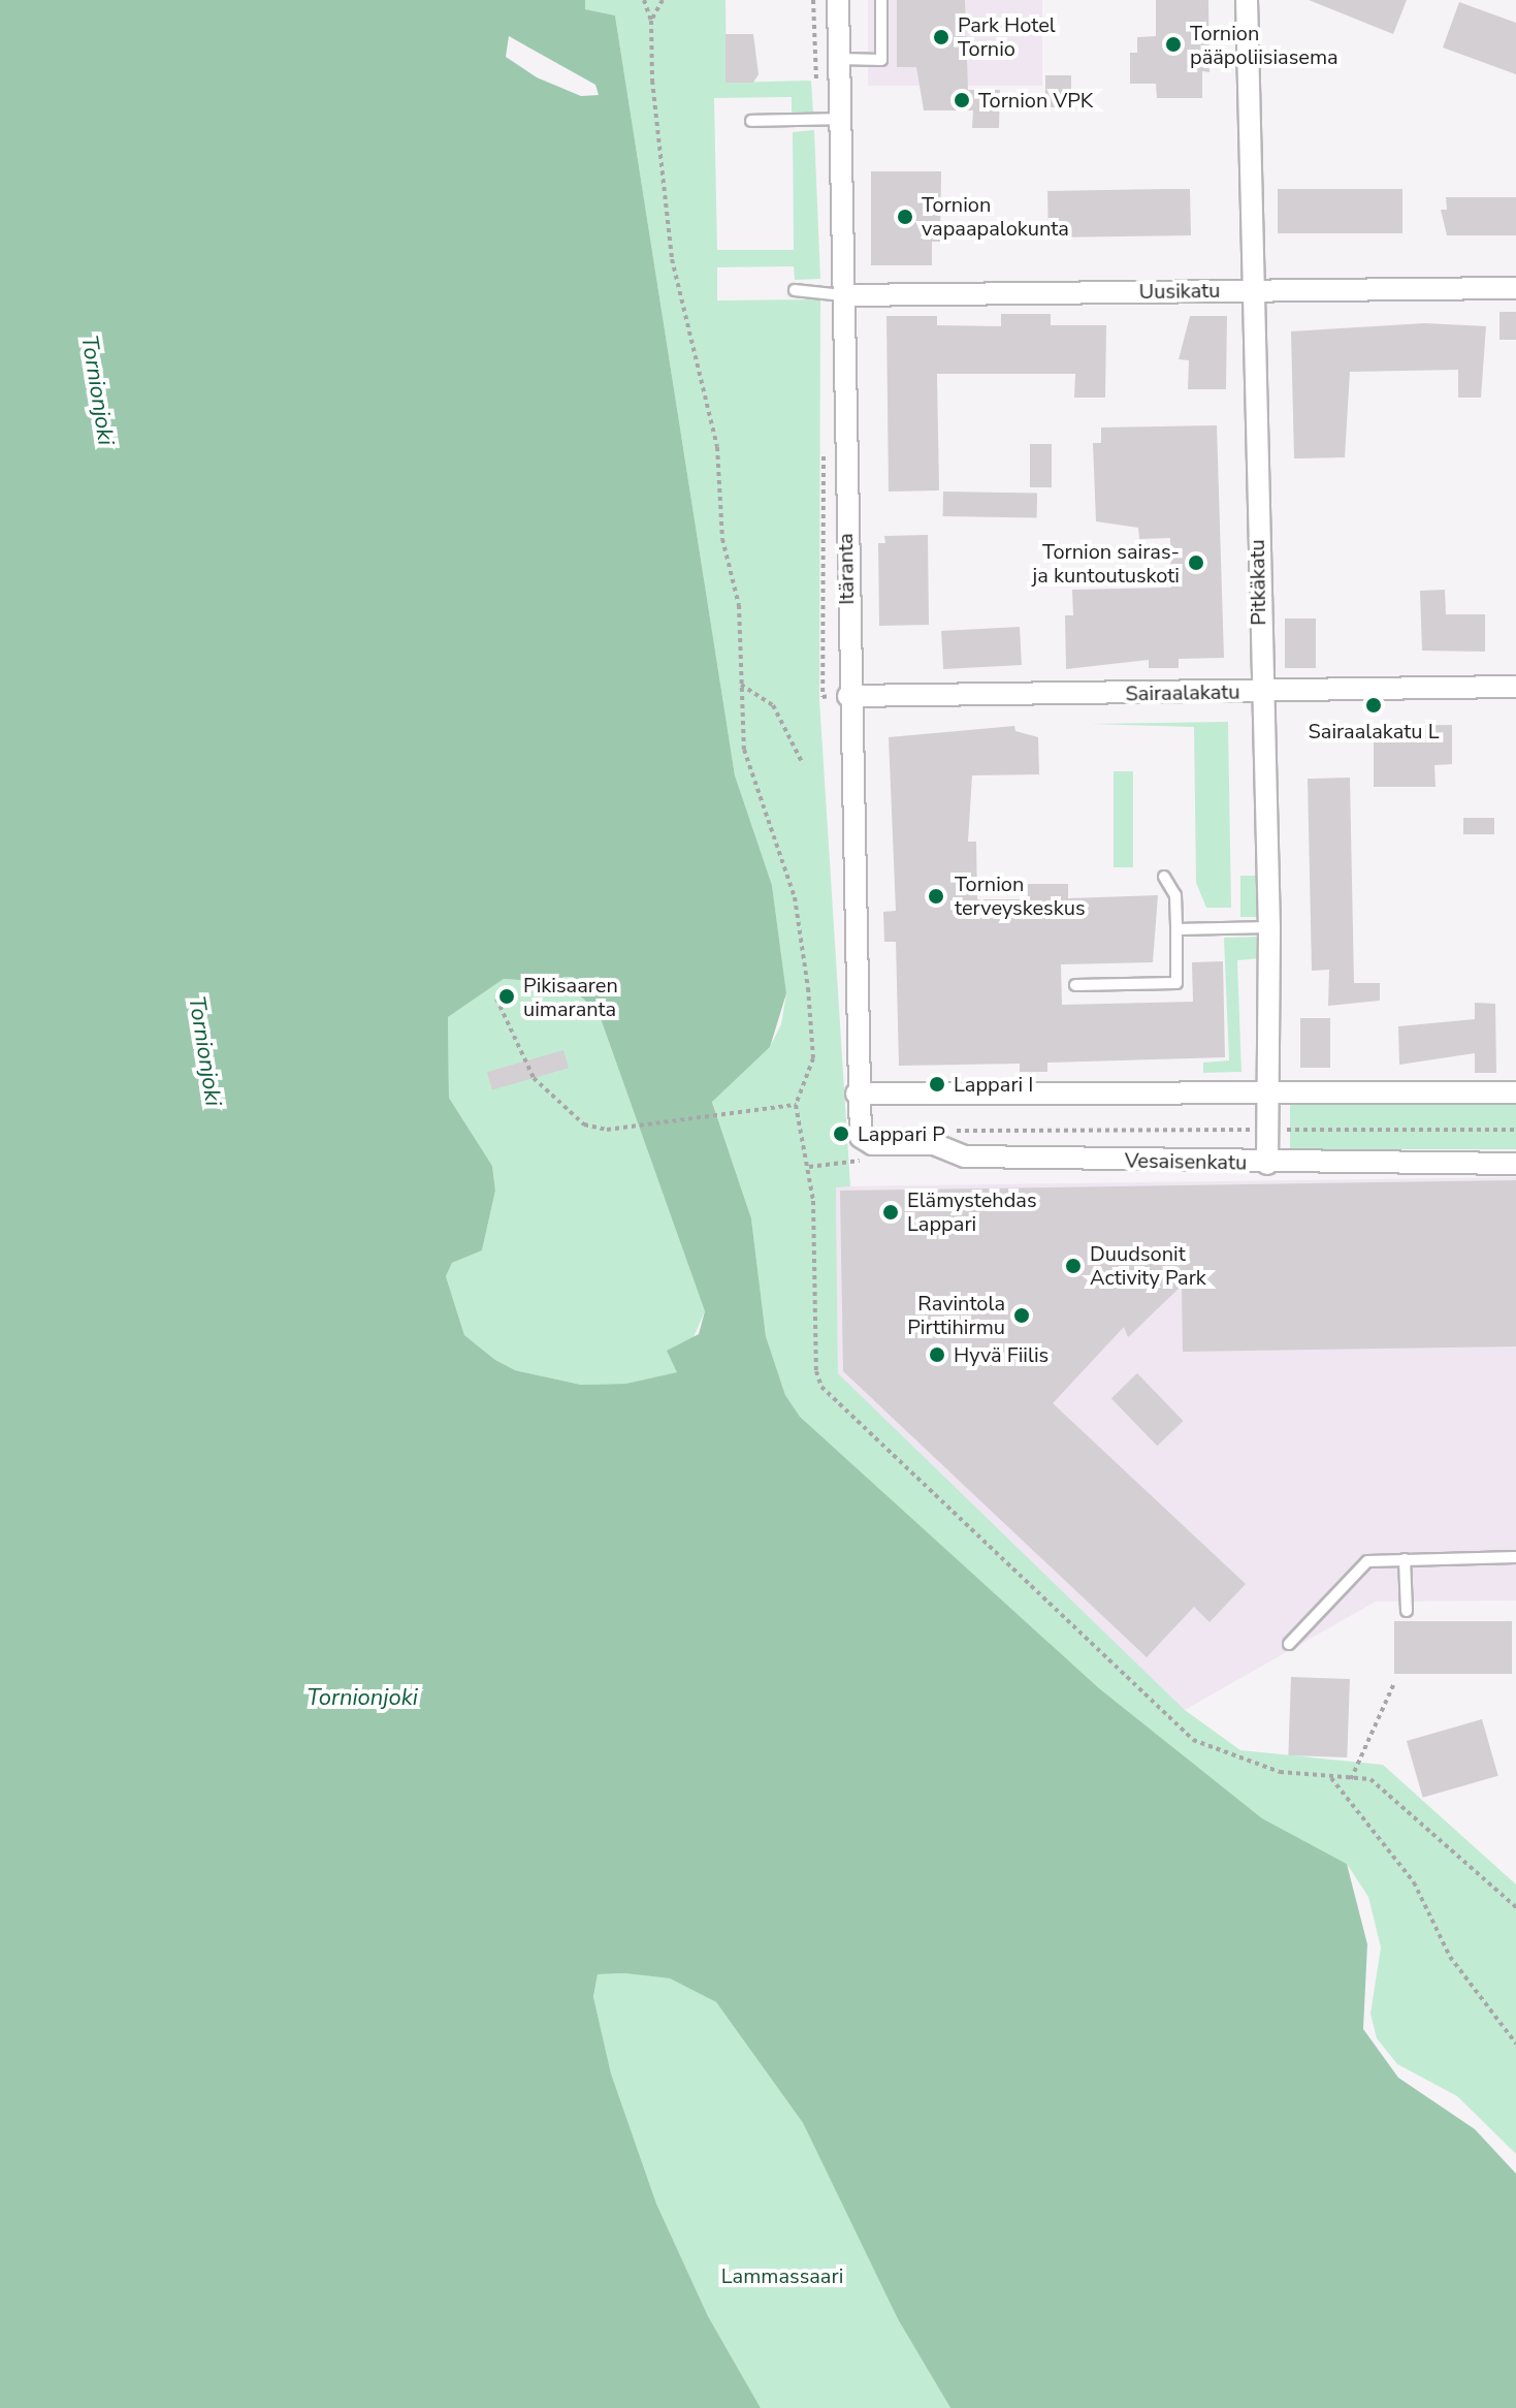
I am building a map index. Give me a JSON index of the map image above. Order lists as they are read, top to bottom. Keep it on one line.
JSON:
{"streets":{"street":["Uusikatu","Itäranta","Pitkäkatu","Sairaalakatu","Vesaisenkatu"]},"crossings":[["Uusikatu","Itäranta"],["Uusikatu","Pitkäkatu"],["Itäranta","Sairaalakatu"],["Itäranta","Vesaisenkatu"],["Pitkäkatu","Sairaalakatu"],["Pitkäkatu","Vesaisenkatu"]],"water":["Tornionjoki"],"parks":["Lammassaari"],"places":["Park Hotel Tornio","Tornion pääpoliisiasema","Tornion VPK","Tornion vapaapalokunta","Tornion sairas- ja kuntoutuskoti","Sairaalakatu L","Tornion terveyskeskus","Pikisaaren uimaranta","Lappari I","Lappari P","Elämystehdas Lappari","Duudsonit Activity Park","Ravintola Pirttihirmu","Hyvä Fiilis"]}
